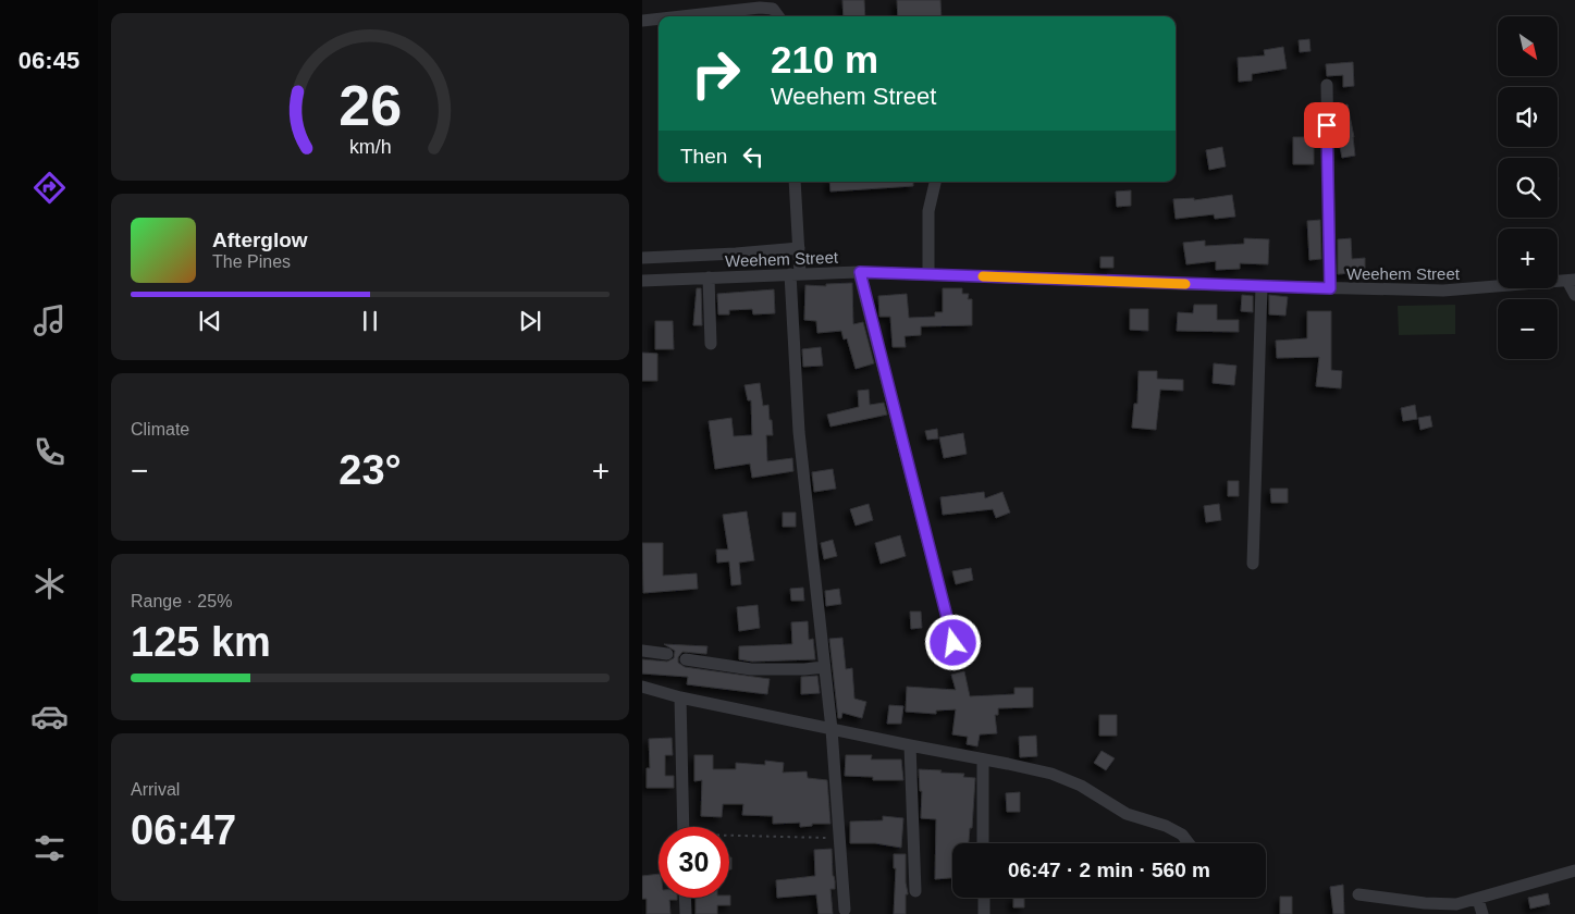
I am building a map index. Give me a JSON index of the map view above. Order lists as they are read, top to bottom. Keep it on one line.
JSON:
{"streets":{"street":["Weehem Street"]},"north":"bottom right","page":{"tabs":"06:45","map_buttons":["+","−"],"turn":["210 m","Weehem Street"],"then":"Then","song":["Afterglow","The Pines"],"tile":["Climate",["Range · 25%","125 km"],["Arrival","06:47"]],"heat":["−","23°","+"],"limit":"30","trip":"06:47 · 2 min · 560 m","gauge":["26","km/h"]}}
